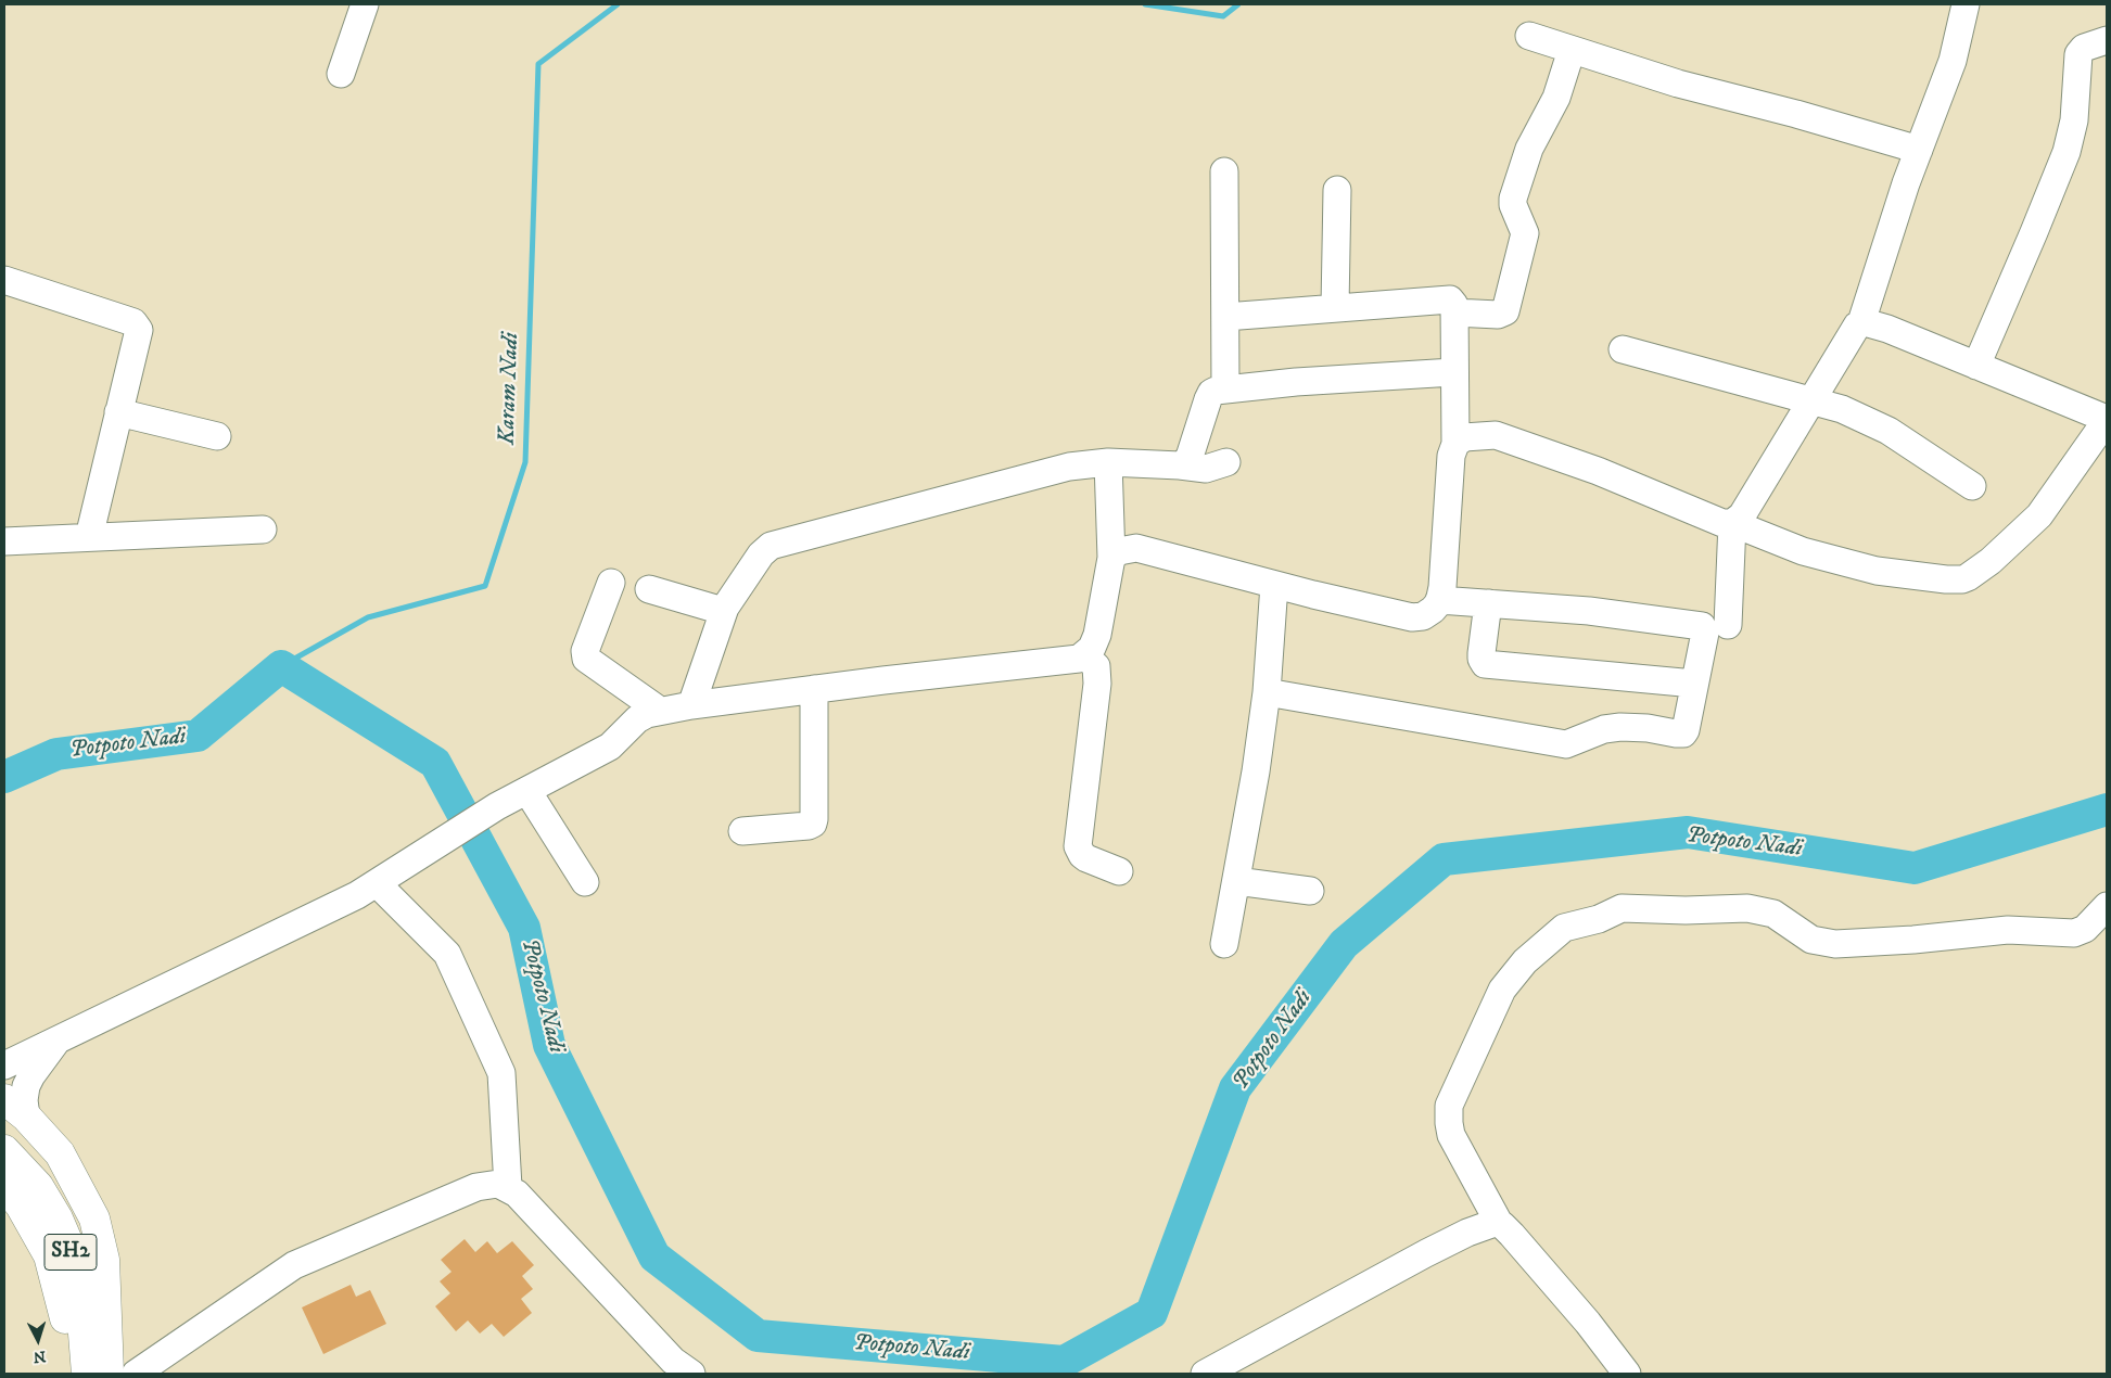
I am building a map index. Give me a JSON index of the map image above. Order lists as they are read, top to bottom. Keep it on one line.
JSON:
{"streets":{"main road":["SH2"]},"water":["Karam Nadi","Potpoto Nadi"],"north":"bottom"}
